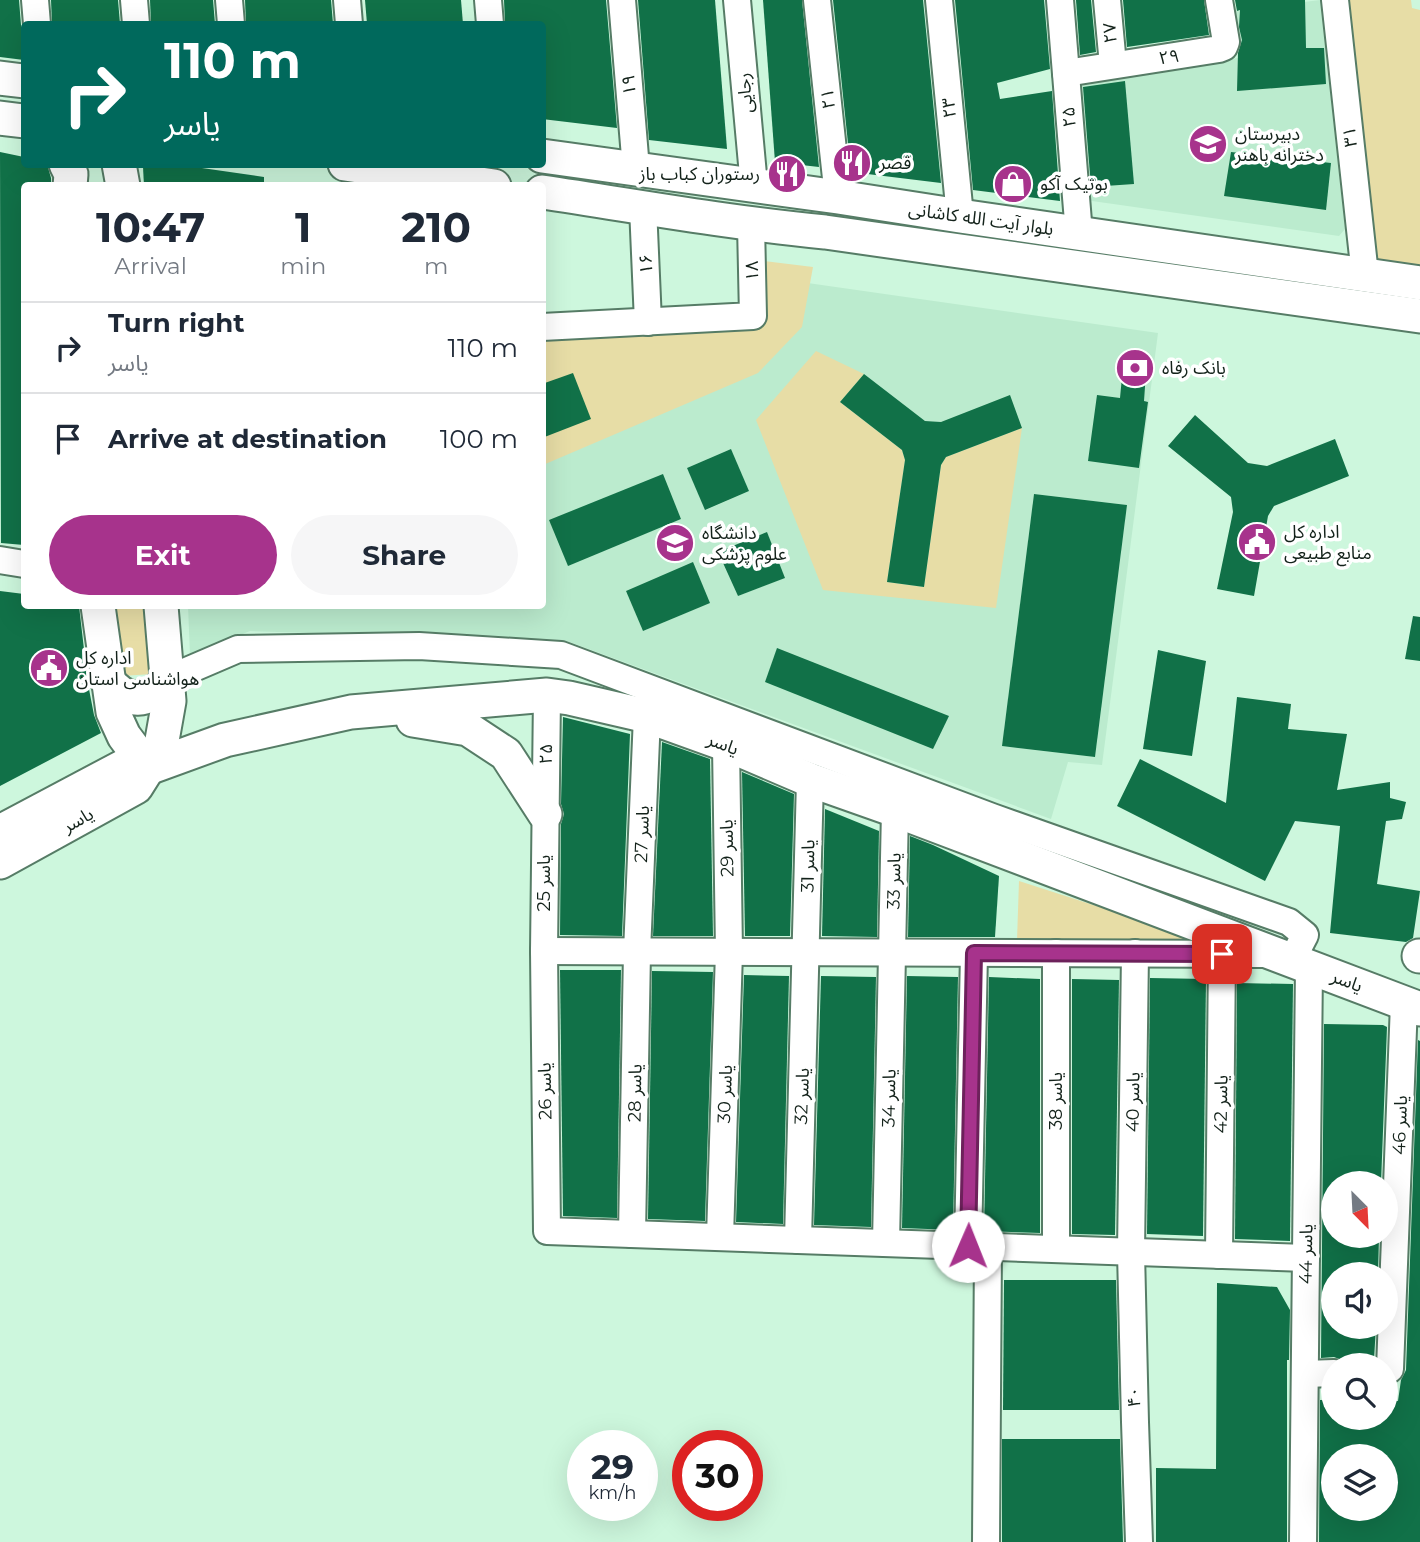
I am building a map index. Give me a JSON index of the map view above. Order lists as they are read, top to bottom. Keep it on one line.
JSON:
{"streets":{"main road":["بلوار آیت الله کاشانی","یاسر"],"street":["۲۷","۲۹","۱۹","رجایی","۲۱","۲۳","۲۵","۳۱","۱۶","۱۸","یاسر 27","یاسر 29","یاسر 31","یاسر 33","یاسر 25","یاسر 26","یاسر 28","یاسر 30","یاسر 32","یاسر 34","یاسر 38","یاسر 40","یاسر 42","یاسر 46","یاسر 44","۴۰"]},"crossings":[["۲۷","۲۹"],["۲۹","۲۵"],["۱۹","بلوار آیت الله کاشانی"],["رجایی","بلوار آیت الله کاشانی"],["۲۱","بلوار آیت الله کاشانی"],["۲۳","بلوار آیت الله کاشانی"],["۲۵","بلوار آیت الله کاشانی"],["۲۵","یاسر"],["۲۵","یاسر 25"],["۳۱","بلوار آیت الله کاشانی"],["بلوار آیت الله کاشانی","۱۶"],["بلوار آیت الله کاشانی","۱۸"],["۱۶","۱۸"],["یاسر","یاسر 27"],["یاسر","یاسر 29"],["یاسر","یاسر 31"],["یاسر","یاسر 33"],["یاسر","یاسر 25"],["یاسر","یاسر 26"],["یاسر","یاسر 28"],["یاسر","یاسر 30"],["یاسر","یاسر 32"],["یاسر","یاسر 34"],["یاسر","یاسر 38"],["یاسر","یاسر 40"],["یاسر","یاسر 42"],["یاسر","یاسر 46"],["یاسر","یاسر 44"],["یاسر 27","یاسر 28"],["یاسر 29","یاسر 30"],["یاسر 31","یاسر 32"],["یاسر 33","یاسر 34"],["یاسر 25","یاسر 26"],["یاسر 26","یاسر 28"],["یاسر 40","۴۰"]],"places":{"school or university":["دبیرستان دخترانه باهنر","دانشگاه علوم پزشکی"],"restaurant":["قصر","رستوران کباب باز"],"shop":["بوتیک آکو"],"bank":["بانک رفاه"],"public building":["اداره کل منابع طبیعی","اداره کل هواشناسی استان"]},"north":"bottom right","page":{"turn":["110 m","یاسر"],"eta":["10:47","Arrival","1","min","210","m"],"list":[{"name":"Turn right","note":"یاسر","value":"110 m"},{"name":"Arrive at destination","value":"100 m"}],"buttons":["Exit","Share"],"speed":"29 km/h","limit":"30"}}
